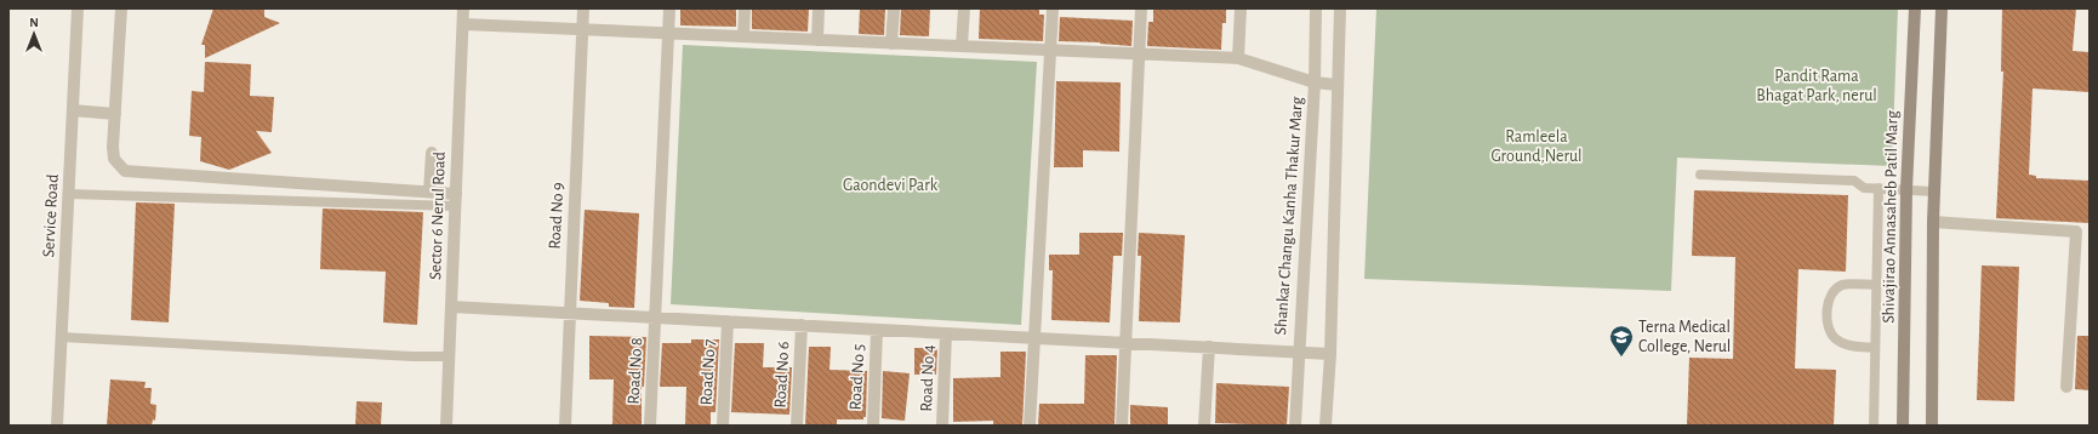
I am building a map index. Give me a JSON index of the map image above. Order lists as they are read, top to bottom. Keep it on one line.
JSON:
{"streets":{"main road":["Shivajirao Annasaheb Patil Marg"],"street":["Service Road","Sector 6 Nerul Road","Road No 9","Shankar Changu Kanha Thakur Marg","Road No 8","Road No 7","Road No 6","Road No 5","Road No 4"]},"parks":["Pandit Rama Bhagat Park, nerul","Ramleela Ground,Nerul","Gaondevi Park"],"places":{"school or university":["Terna Medical College, Nerul"]},"north":"top"}
